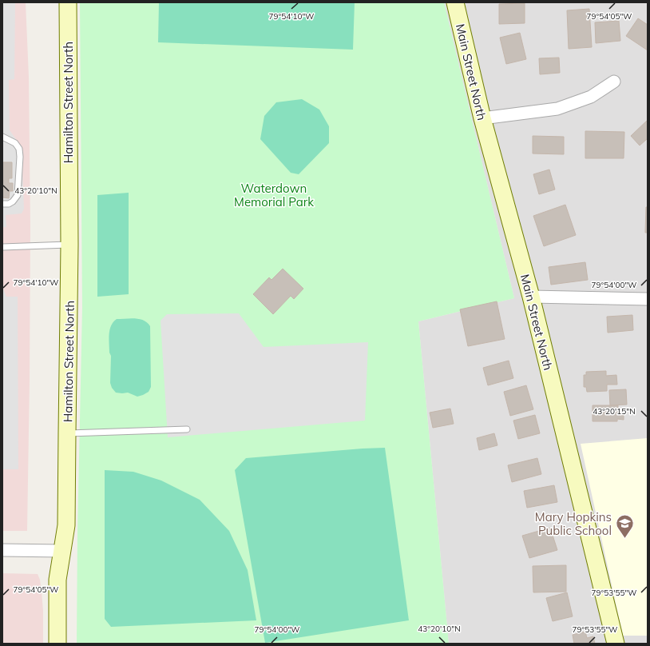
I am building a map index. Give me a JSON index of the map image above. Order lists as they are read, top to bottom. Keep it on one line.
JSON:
{"streets":{"street":["Main Street North","Hamilton Street North"]},"parks":["Waterdown Memorial Park"],"places":{"school or university":["Mary Hopkins Public School"]},"coordinates":["79°54'10\"W","79°54'05\"W","43°20'10\"N","79°54'00\"W","43°20'15\"N","79°53'55\"W"]}
